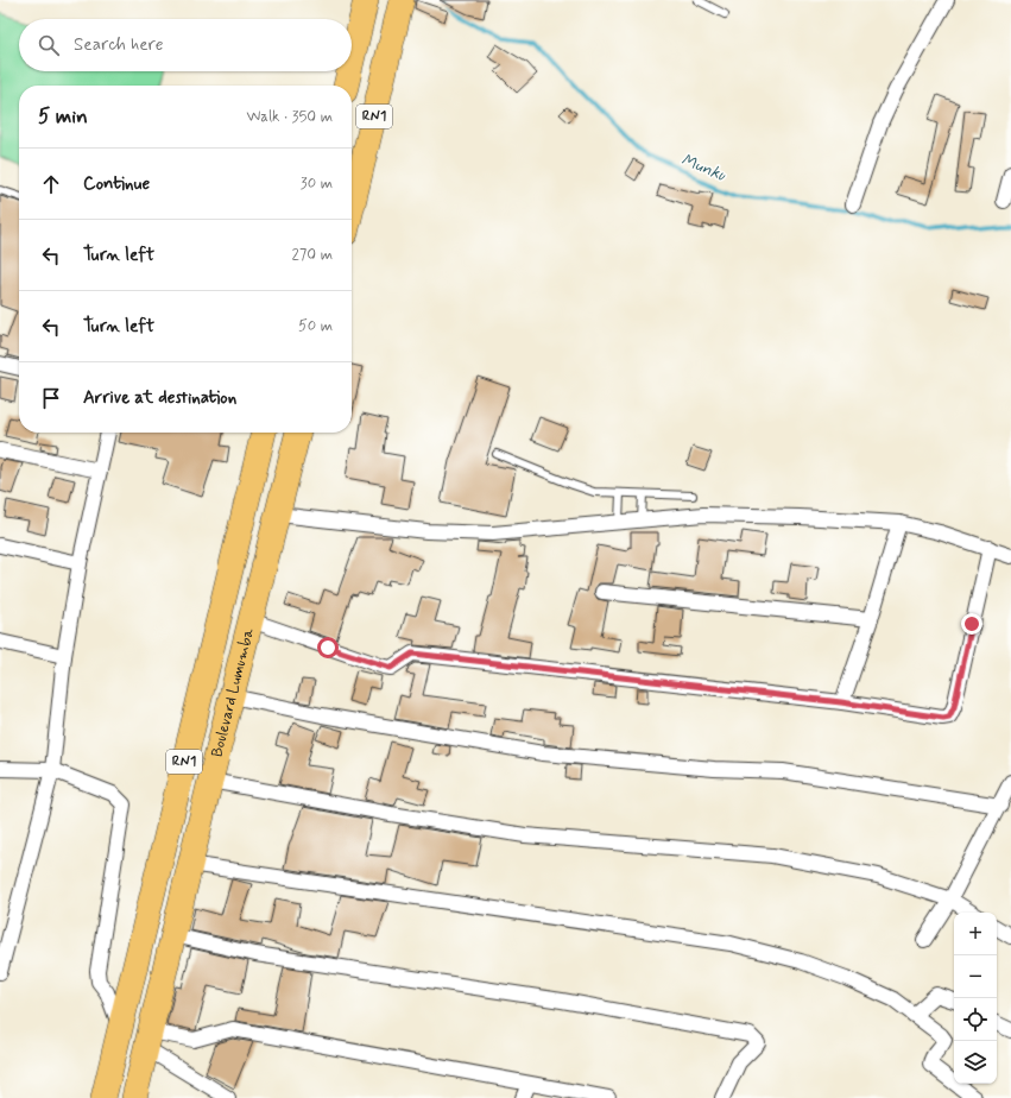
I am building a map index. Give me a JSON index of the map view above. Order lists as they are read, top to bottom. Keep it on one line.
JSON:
{"streets":{"highway":["RN1","Boulevard Lumumba"]},"water":["Munku"],"page":{"search":"Search here","heading":["5 min","Walk · 350 m"],"list":[["Continue","30 m"],["Turn left","270 m"],["Turn left","50 m"],"Arrive at destination"],"map_buttons":["+","−"]}}
